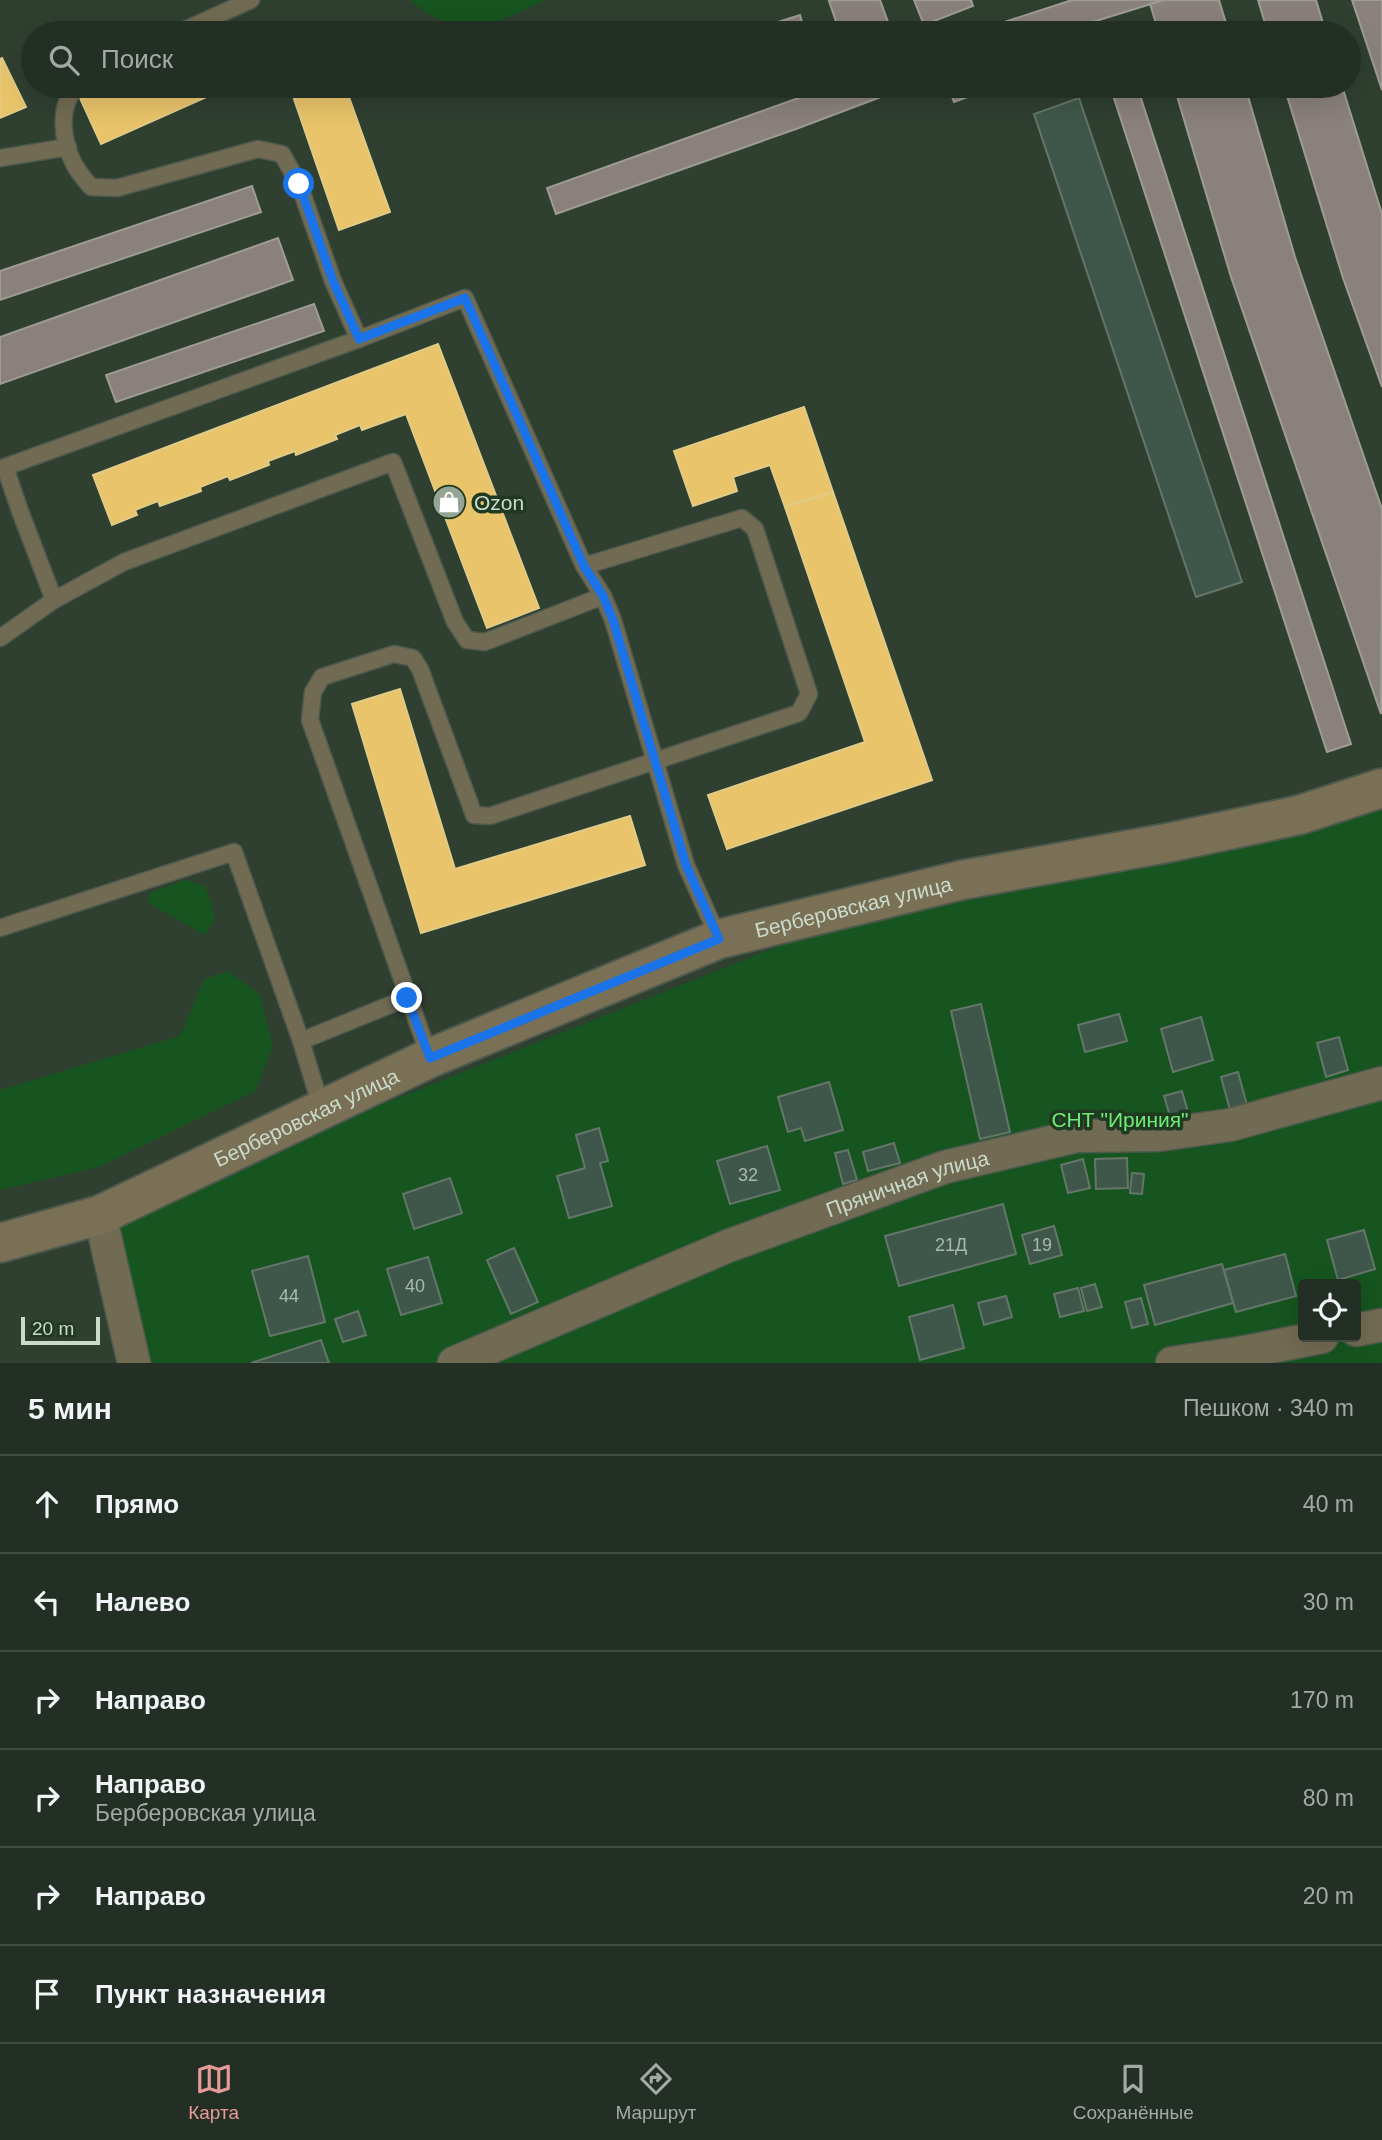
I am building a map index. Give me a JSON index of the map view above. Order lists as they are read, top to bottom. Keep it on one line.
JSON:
{"streets":{"street":["Берберовская улица","Пряничная улица"]},"parks":["СНТ \"Ириния\""],"places":{"shop":["Ozon"]},"house_numbers":["32","21Д","19","40","44"],"scale_bar":"20 m","page":{"search":"Поиск","scale":"20 m","heading":["5 мин","Пешком · 340 m"],"list":[["Прямо","40 m"],["Налево","30 m"],["Направо","170 m"],["Направо","Берберовская улица","80 m"],["Направо","20 m"],"Пункт назначения"],"nav":["Карта","Маршрут","Сохранённые"]}}
